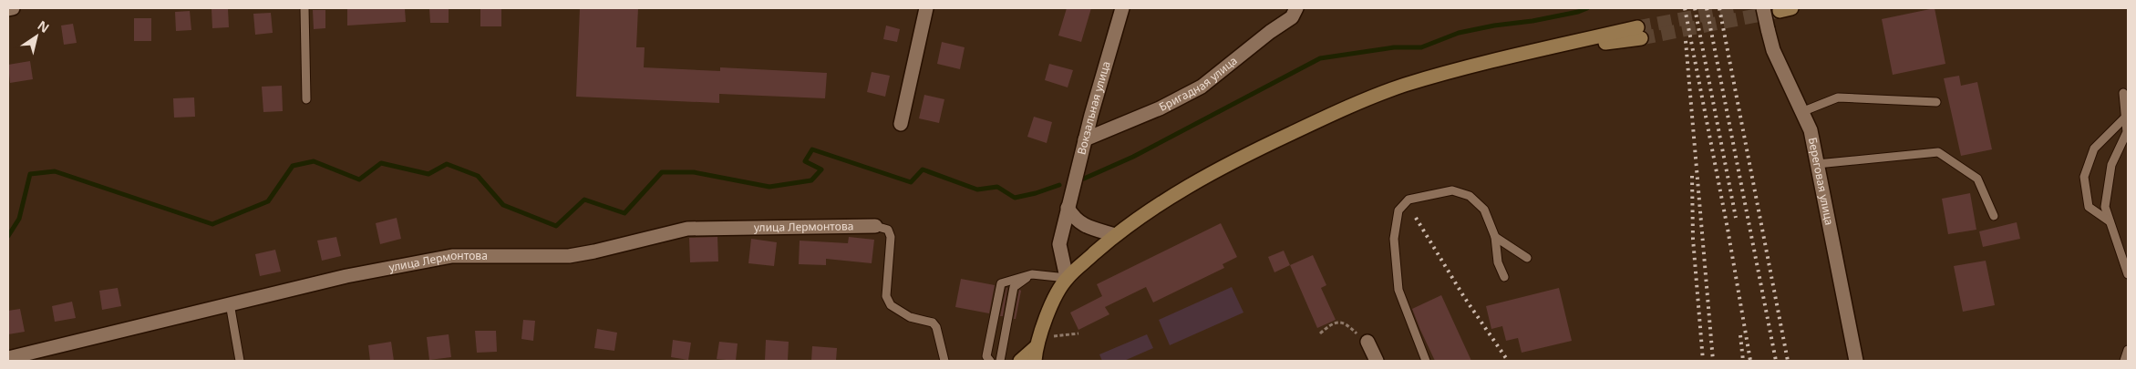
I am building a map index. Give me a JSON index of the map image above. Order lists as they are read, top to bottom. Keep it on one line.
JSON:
{"streets":{"street":["Бригадная улица","Вокзальная улица","Береговая улица","улица Лермонтова"]},"crossings":[["Бригадная улица","Вокзальная улица"]],"north":"top right"}
